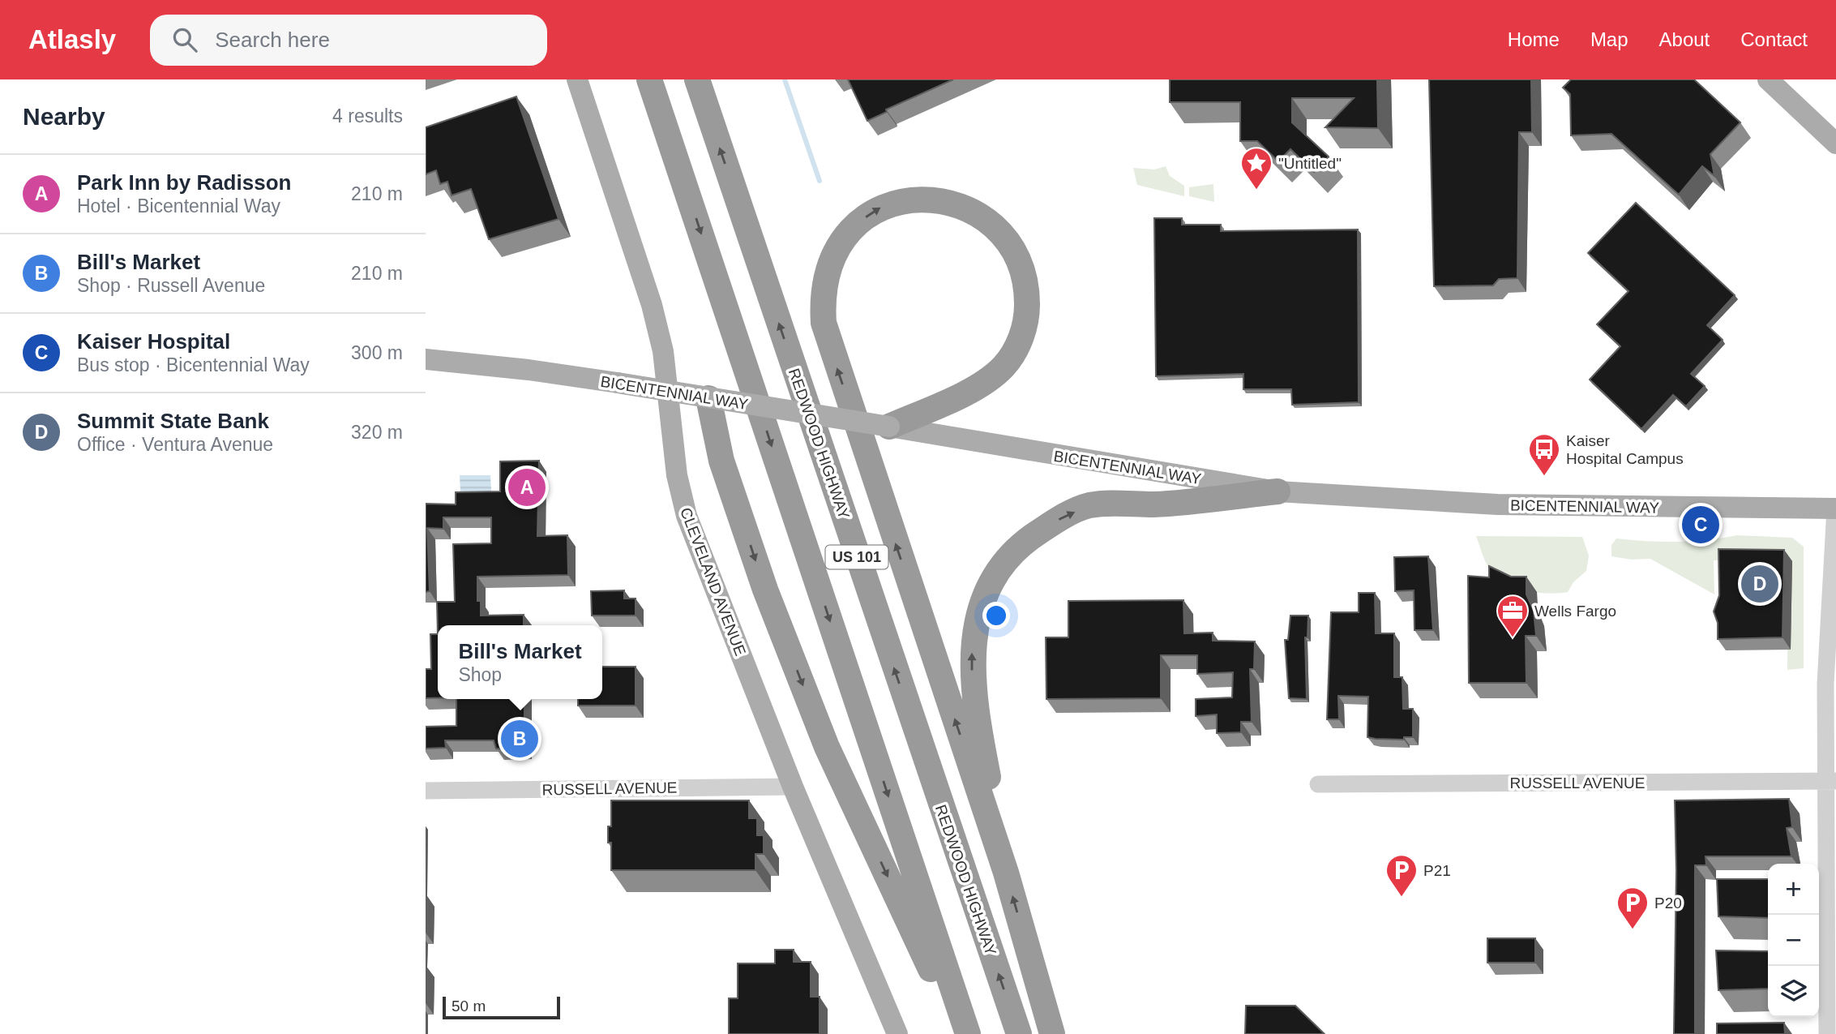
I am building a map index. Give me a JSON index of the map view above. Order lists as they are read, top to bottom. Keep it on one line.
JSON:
{"streets":{"highway":["REDWOOD HIGHWAY","US 101"],"main road":["BICENTENNIAL WAY","CLEVELAND AVENUE"],"street":["RUSSELL AVENUE"]},"crossings":[["CLEVELAND AVENUE","RUSSELL AVENUE"]],"places":{"place":["\"Untitled\""],"bus stop":["Kaiser Hospital Campus"],"office":["Wells Fargo"],"parking":["P21","P20"]},"scale_bar":"50 m","page":{"header":"Atlasly","search":"Search here","nav":["Home","Map","About","Contact"],"heading":["Nearby","4 results"],"list":[{"mark":"A","name":"Park Inn by Radisson","note":"Hotel · Bicentennial Way","value":"210 m"},{"mark":"B","name":"Bill's Market","note":"Shop · Russell Avenue","value":"210 m"},{"mark":"C","name":"Kaiser Hospital","note":"Bus stop · Bicentennial Way","value":"300 m"},{"mark":"D","name":"Summit State Bank","note":"Office · Ventura Avenue","value":"320 m"}],"pins":["A","C","D","B"],"popup":["Bill's Market","Shop"],"map_buttons":["+","−"],"scale":"50 m"}}
